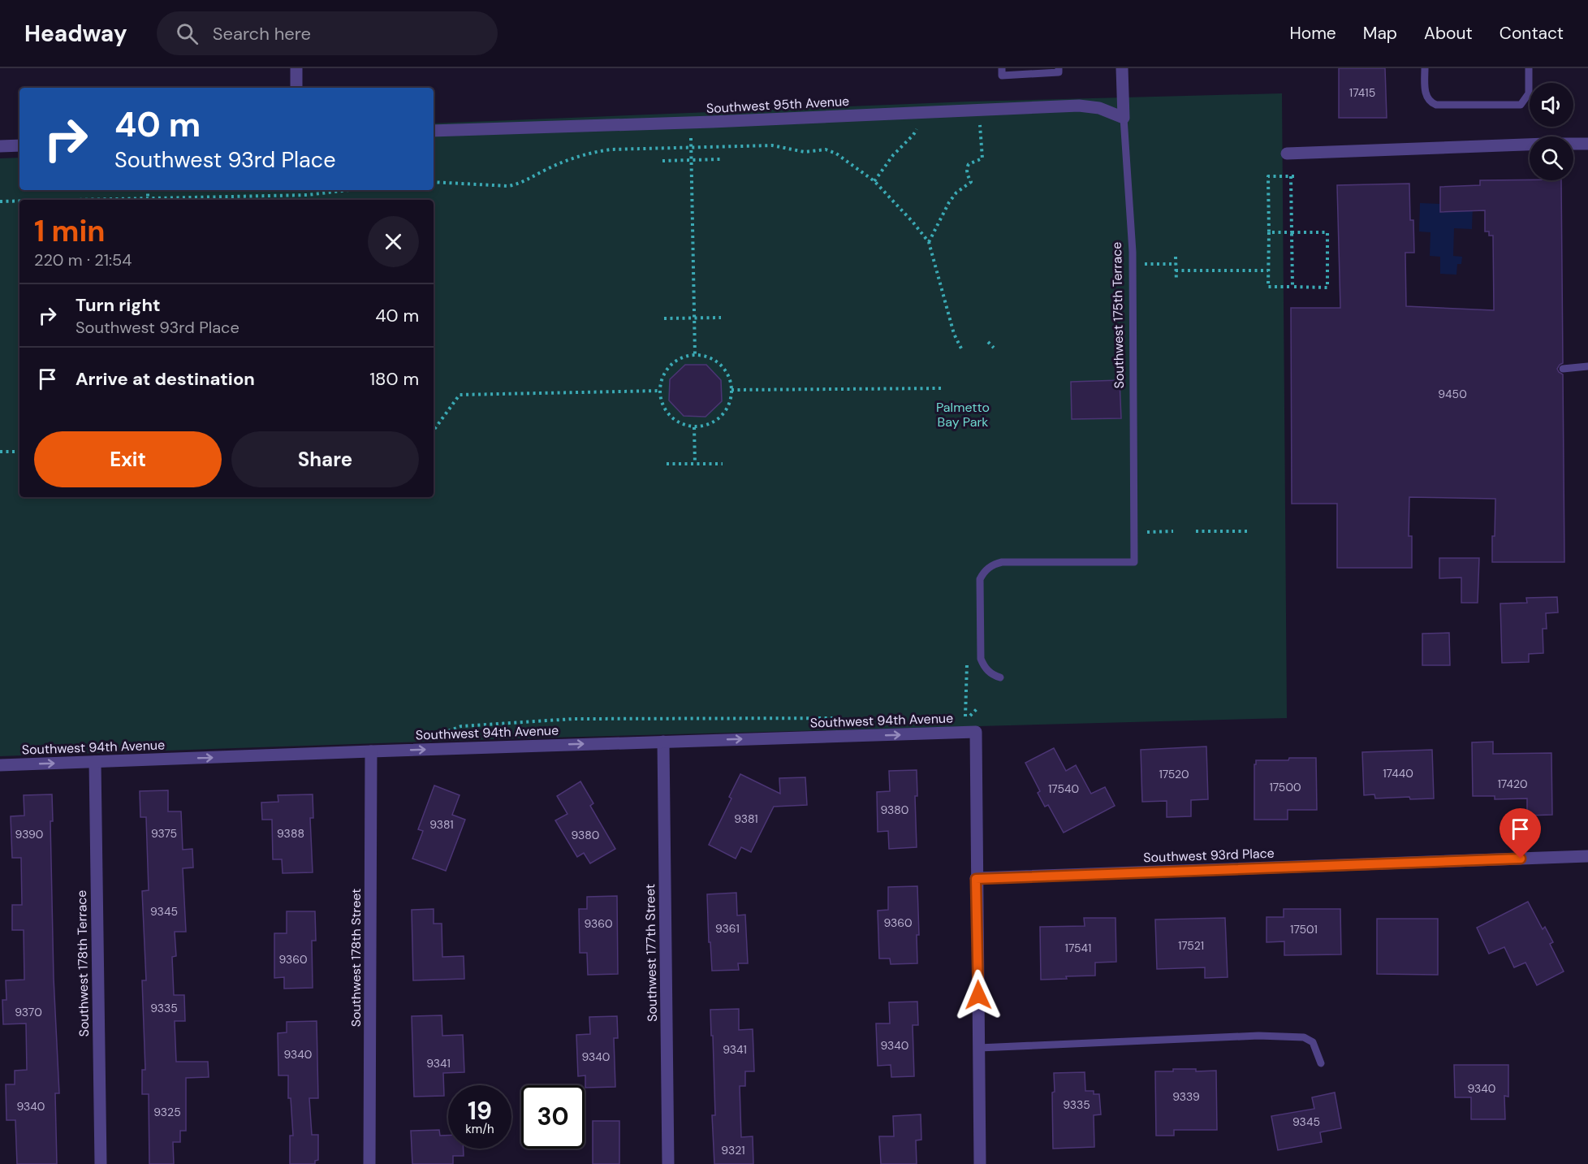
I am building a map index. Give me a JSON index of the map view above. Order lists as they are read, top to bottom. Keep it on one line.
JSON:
{"streets":{"street":["Southwest 95th Avenue","Southwest 175th Terrace","Southwest 94th Avenue","Southwest 93rd Place","Southwest 177th Street","Southwest 178th Street","Southwest 178th Terrace"]},"crossings":[["Southwest 95th Avenue","Southwest 175th Terrace"],["Southwest 94th Avenue","Southwest 93rd Place"],["Southwest 94th Avenue","Southwest 177th Street"],["Southwest 94th Avenue","Southwest 178th Street"],["Southwest 94th Avenue","Southwest 178th Terrace"]],"one_way":["Southwest 94th Avenue"],"parks":["Palmetto Bay Park"],"house_numbers":["17415","9450","17440","17520","17420","17500","17540","9380","9381","9381","9375","9388","9390","9380","9345","9360","9360","9361","17501","17521","17541","9360","9335","9370","9340","9341","9340","9340","9341","9340","9339","9335","9340","9325","9345","9321"],"page":{"header":"Headway","search":"Search here","nav":["Home","Map","About","Contact"],"turn":["40 m","Southwest 93rd Place"],"heading":["1 min","220 m · 21:54"],"list":[{"name":"Turn right","note":"Southwest 93rd Place","value":"40 m"},{"name":"Arrive at destination","value":"180 m"}],"buttons":["Exit","Share"],"speed":"19 km/h","limit":"30"}}
